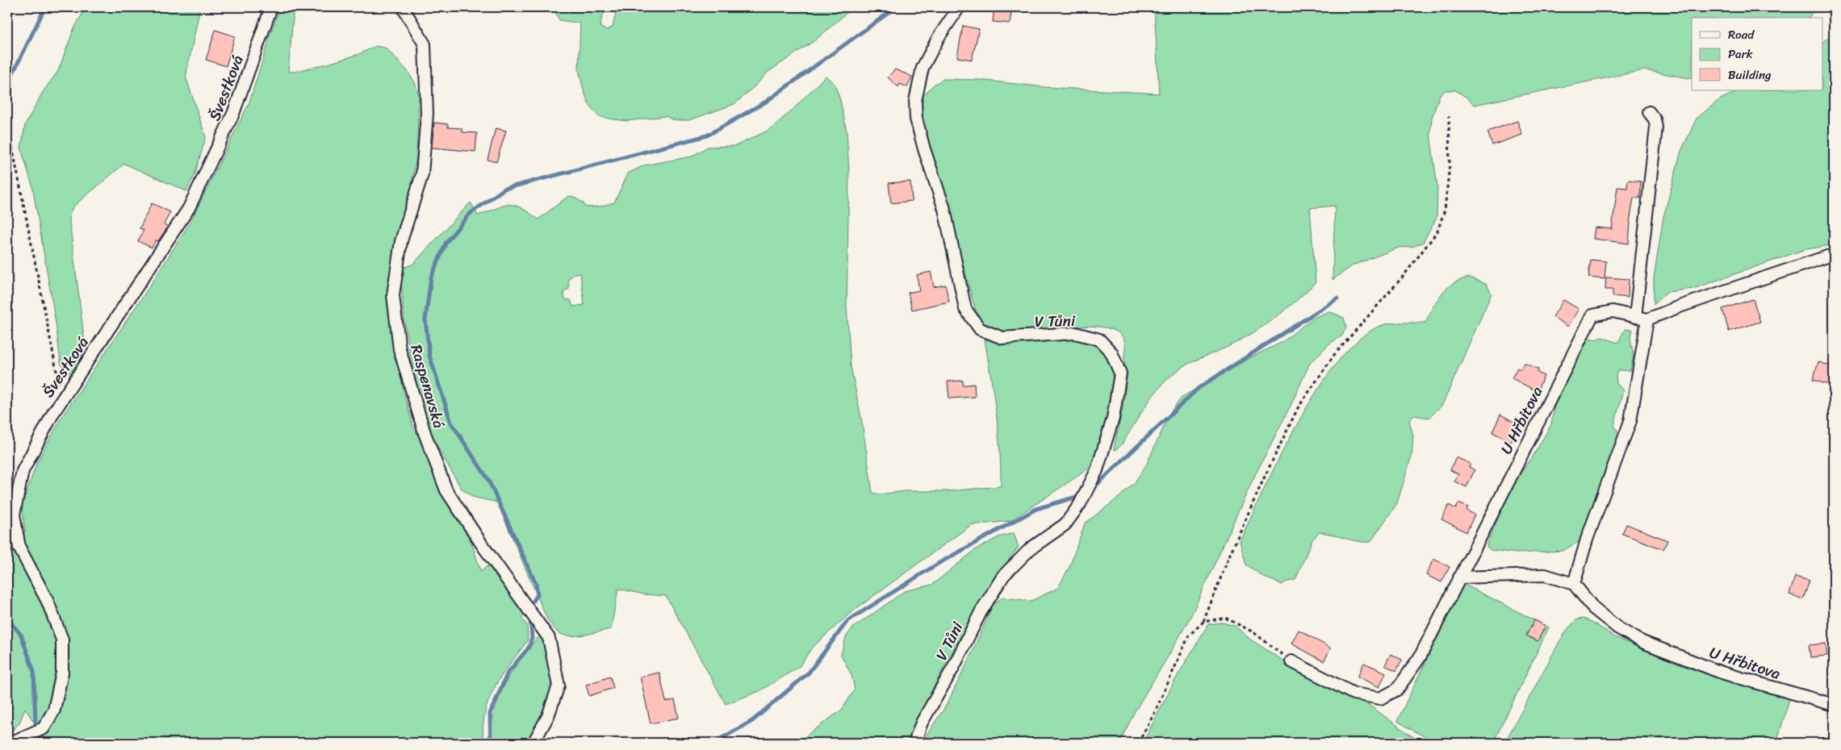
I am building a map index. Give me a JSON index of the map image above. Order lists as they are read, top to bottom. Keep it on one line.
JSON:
{"streets":{"street":["Švestková","V Tůni","Raspenavská","U Hřbitova"]},"legend":["Road","Park","Building"]}
